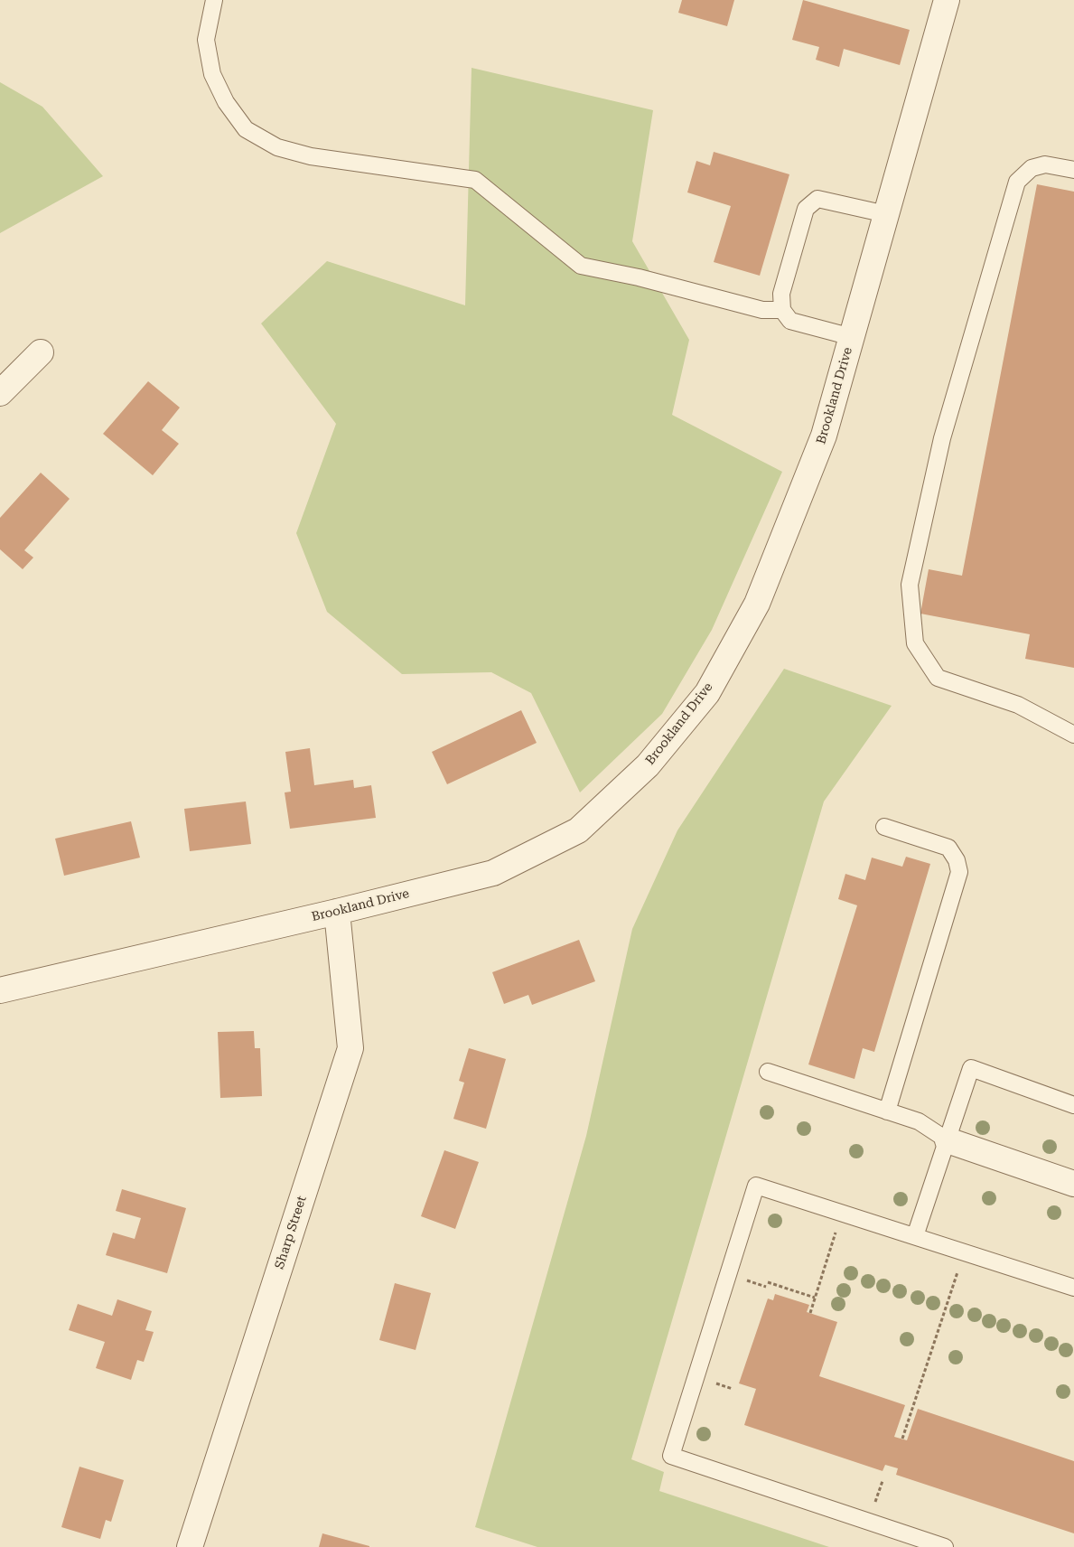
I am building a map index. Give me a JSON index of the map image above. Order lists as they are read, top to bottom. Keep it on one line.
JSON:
{"streets":{"street":["Brookland Drive","Sharp Street"]},"crossings":[["Brookland Drive","Sharp Street"]]}
